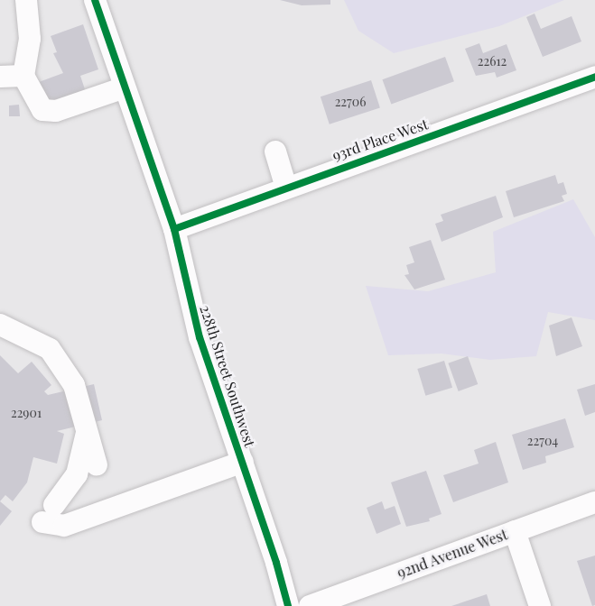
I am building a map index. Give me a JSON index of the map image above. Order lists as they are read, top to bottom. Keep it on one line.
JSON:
{"streets":{"street":["93rd Place West","228th Street Southwest","92nd Avenue West"]},"crossings":[["93rd Place West","228th Street Southwest"]],"house_numbers":["22612","22706","22901","22704"]}
